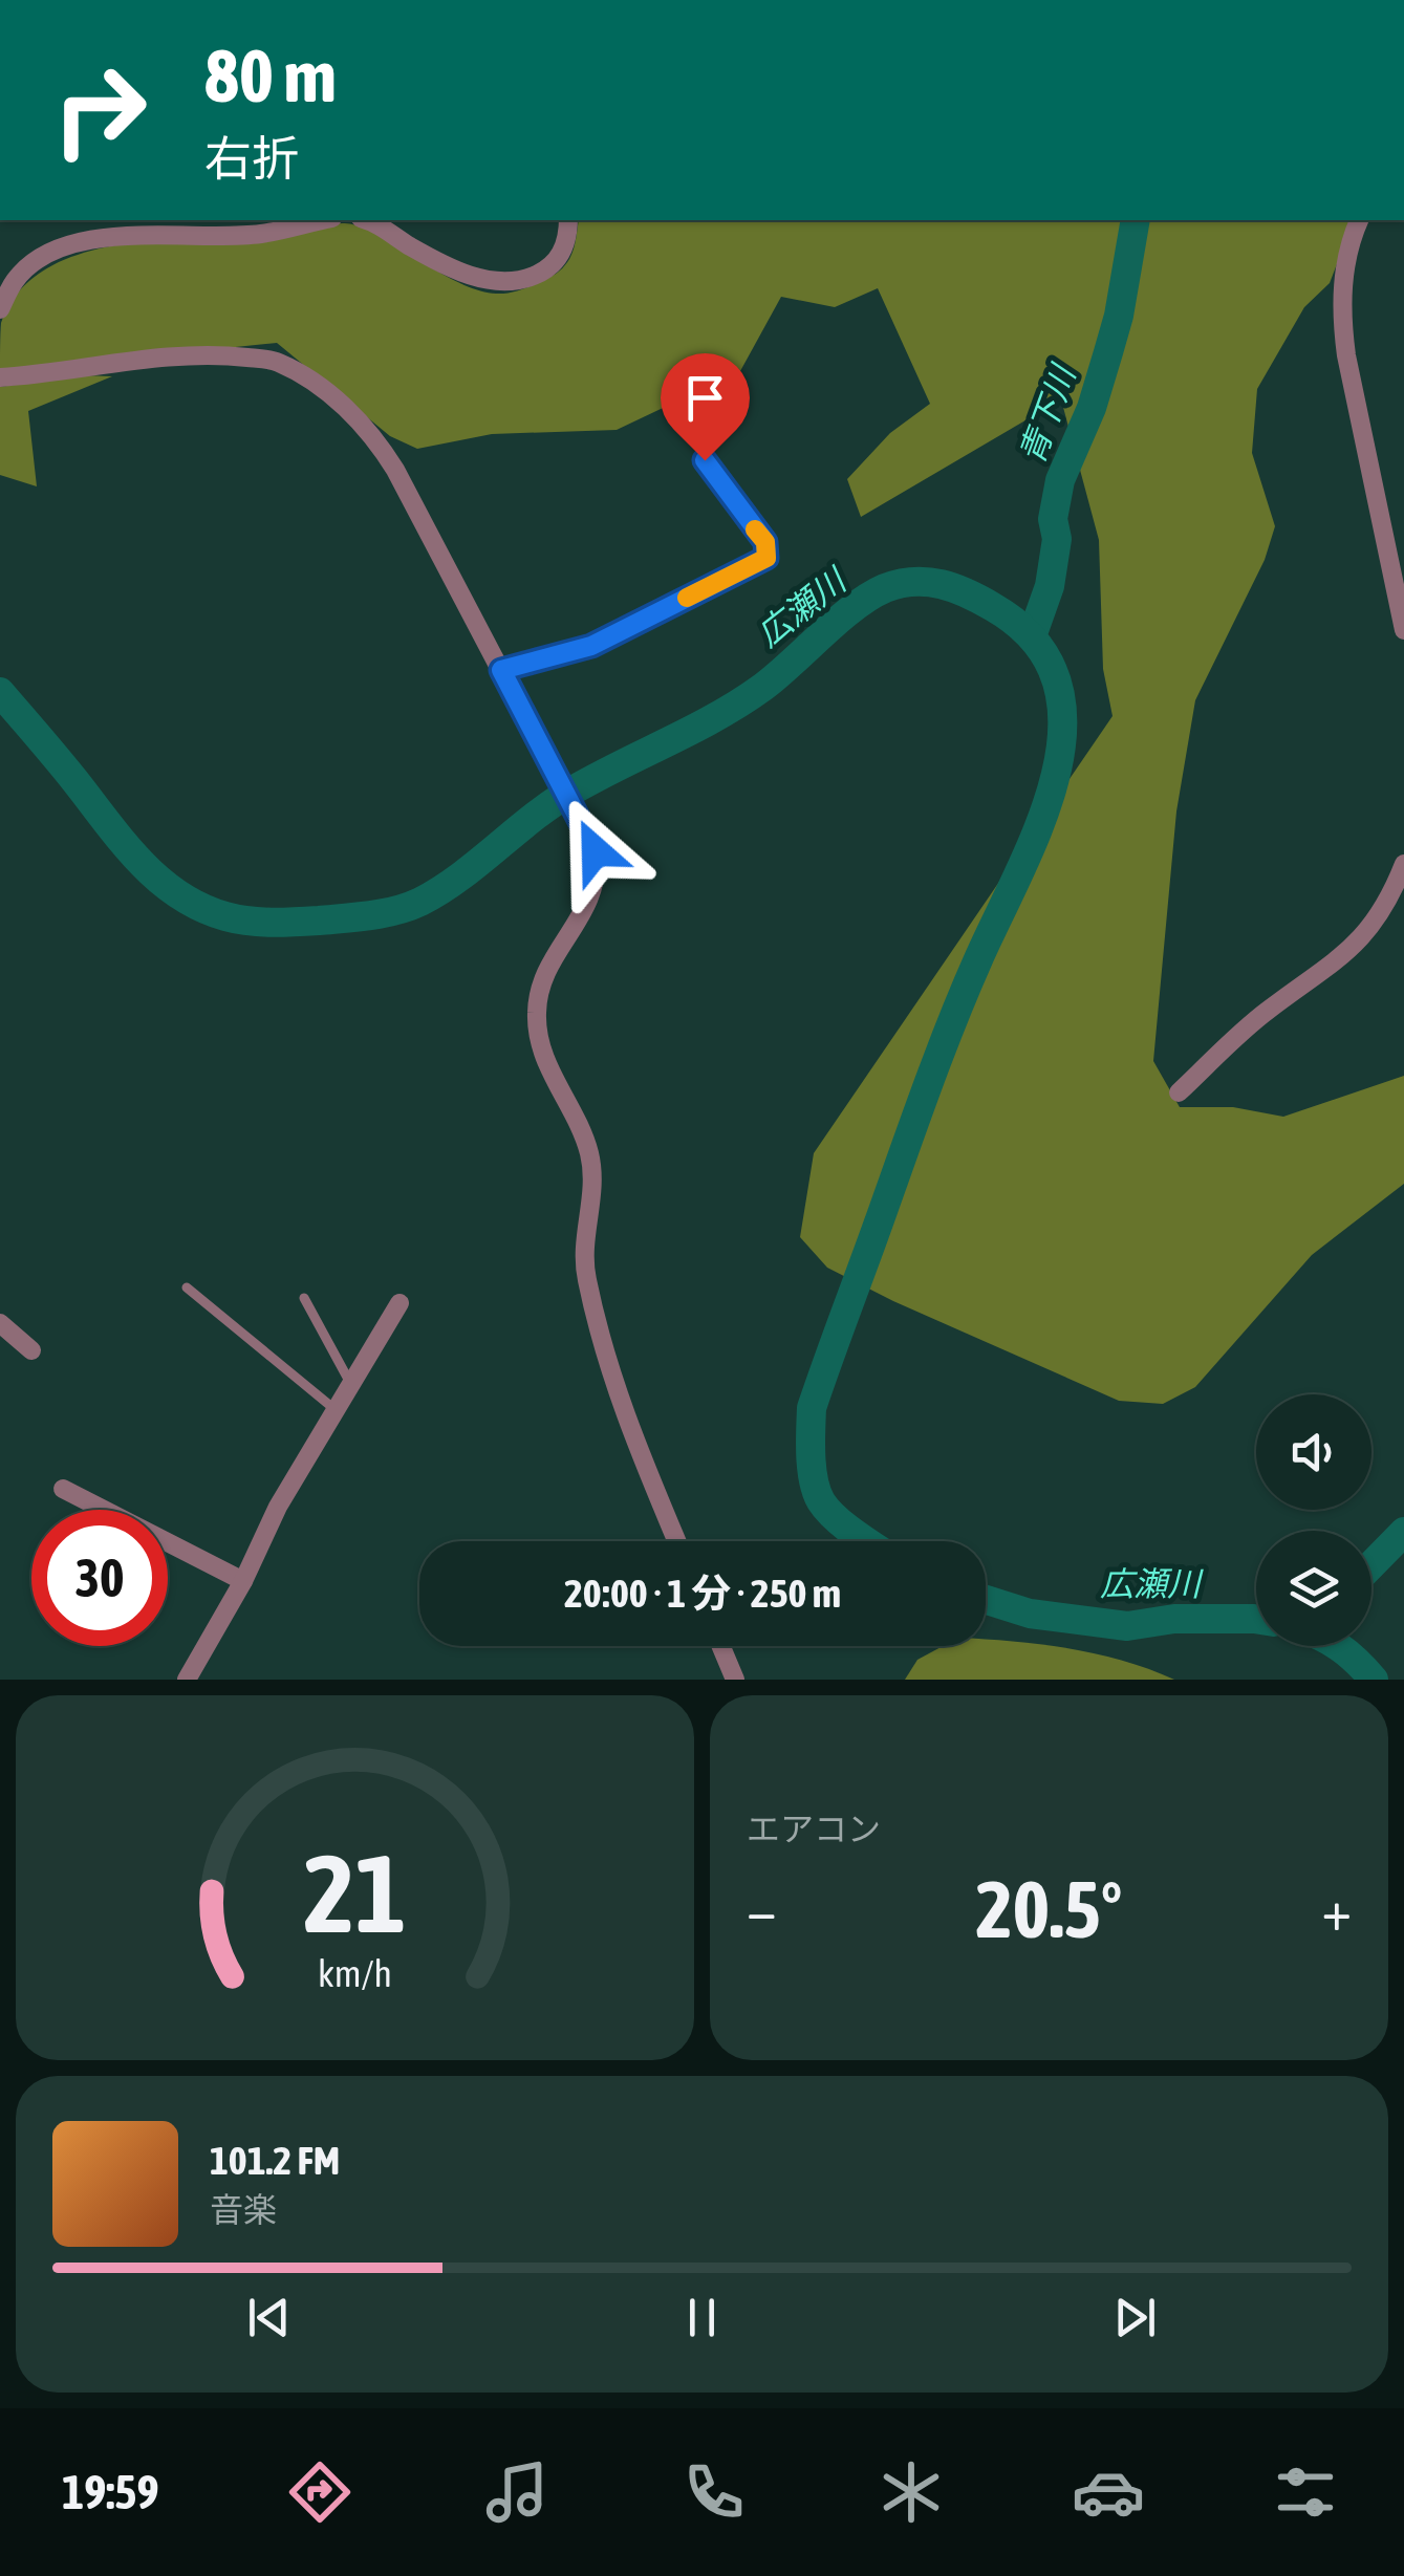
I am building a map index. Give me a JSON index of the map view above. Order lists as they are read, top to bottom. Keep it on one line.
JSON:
{"water":["青下川","広瀬川"],"page":{"turn":["80 m","右折"],"limit":"30","trip":"20:00 · 1 分 · 250 m","tile":"エアコン","heat":["−","20.5°","+"],"song":["101.2 FM","音楽"],"tabs":"19:59","gauge":["21","km/h"]}}
